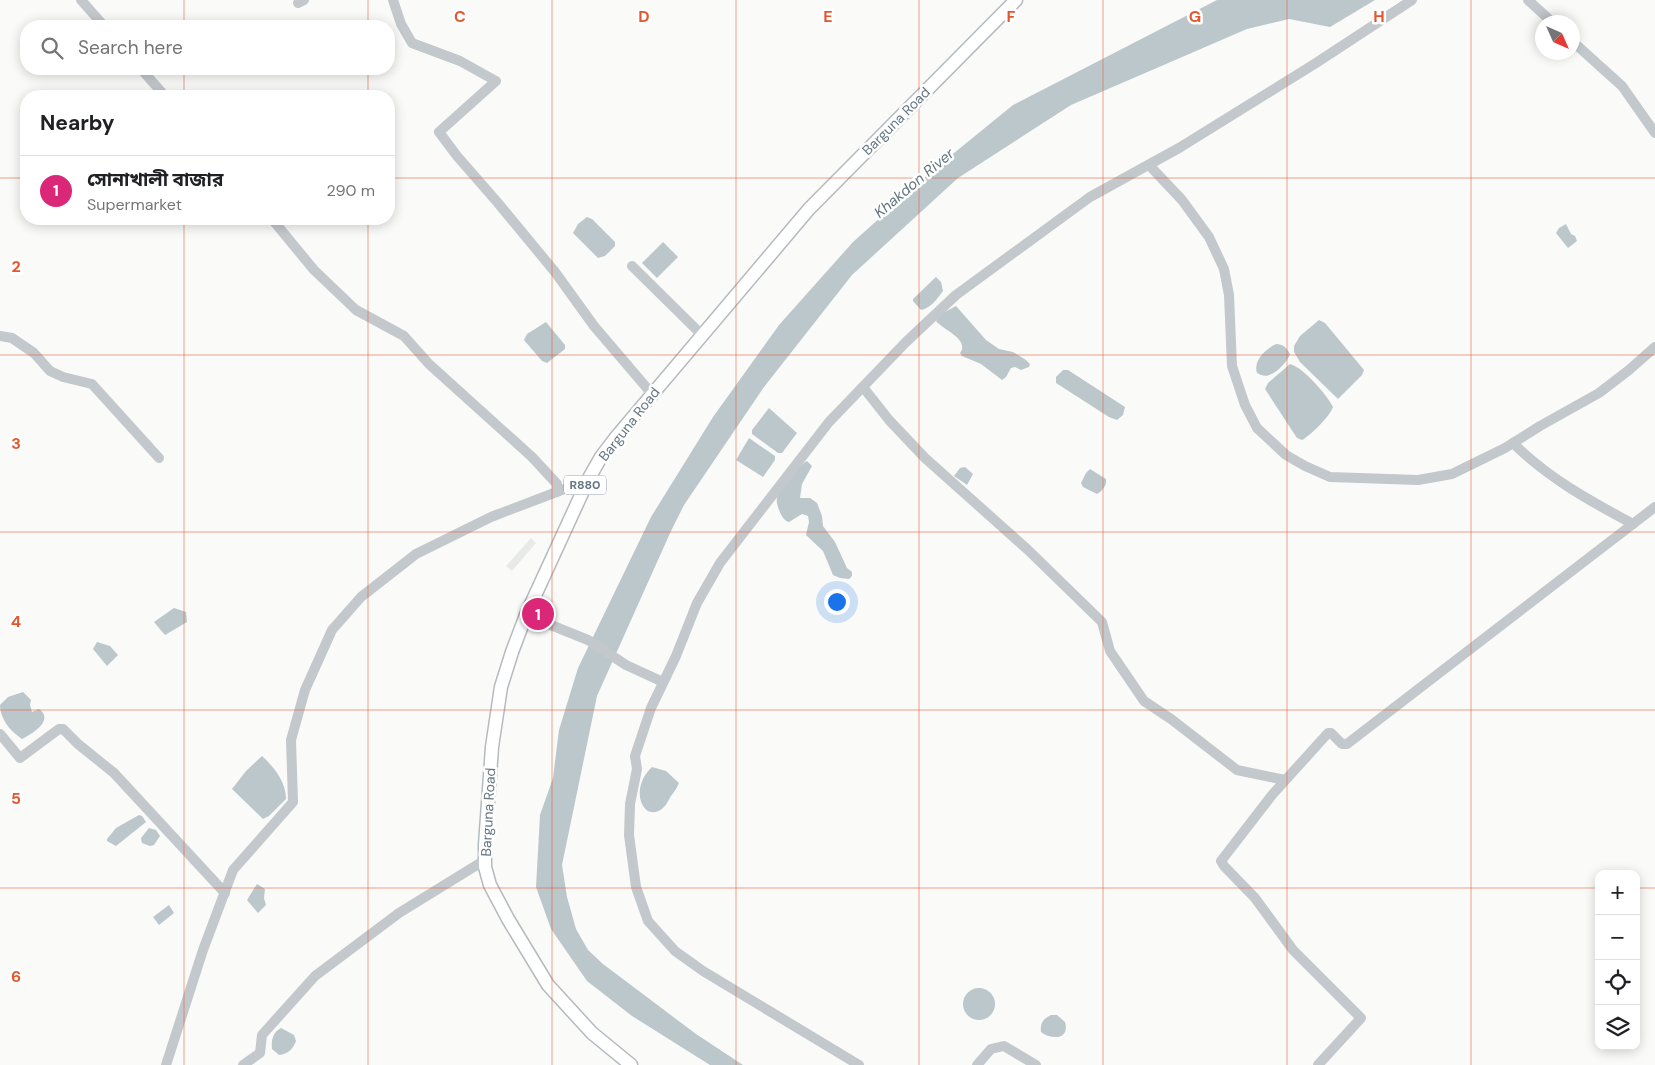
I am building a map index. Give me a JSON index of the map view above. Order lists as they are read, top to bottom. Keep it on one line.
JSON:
{"streets":{"main road":["Barguna Road","R880"]},"water":["Khakdon River"],"north":"bottom right","page":{"search":"Search here","heading":"Nearby","list":[{"mark":"1","name":"সোনাখালী বাজার","note":"Supermarket","value":"290 m"}],"pins":"1","map_buttons":["+","−"]},"grid":{"columns":["C","D","E","F","G","H"],"rows":["2","3","4","5","6"]}}
